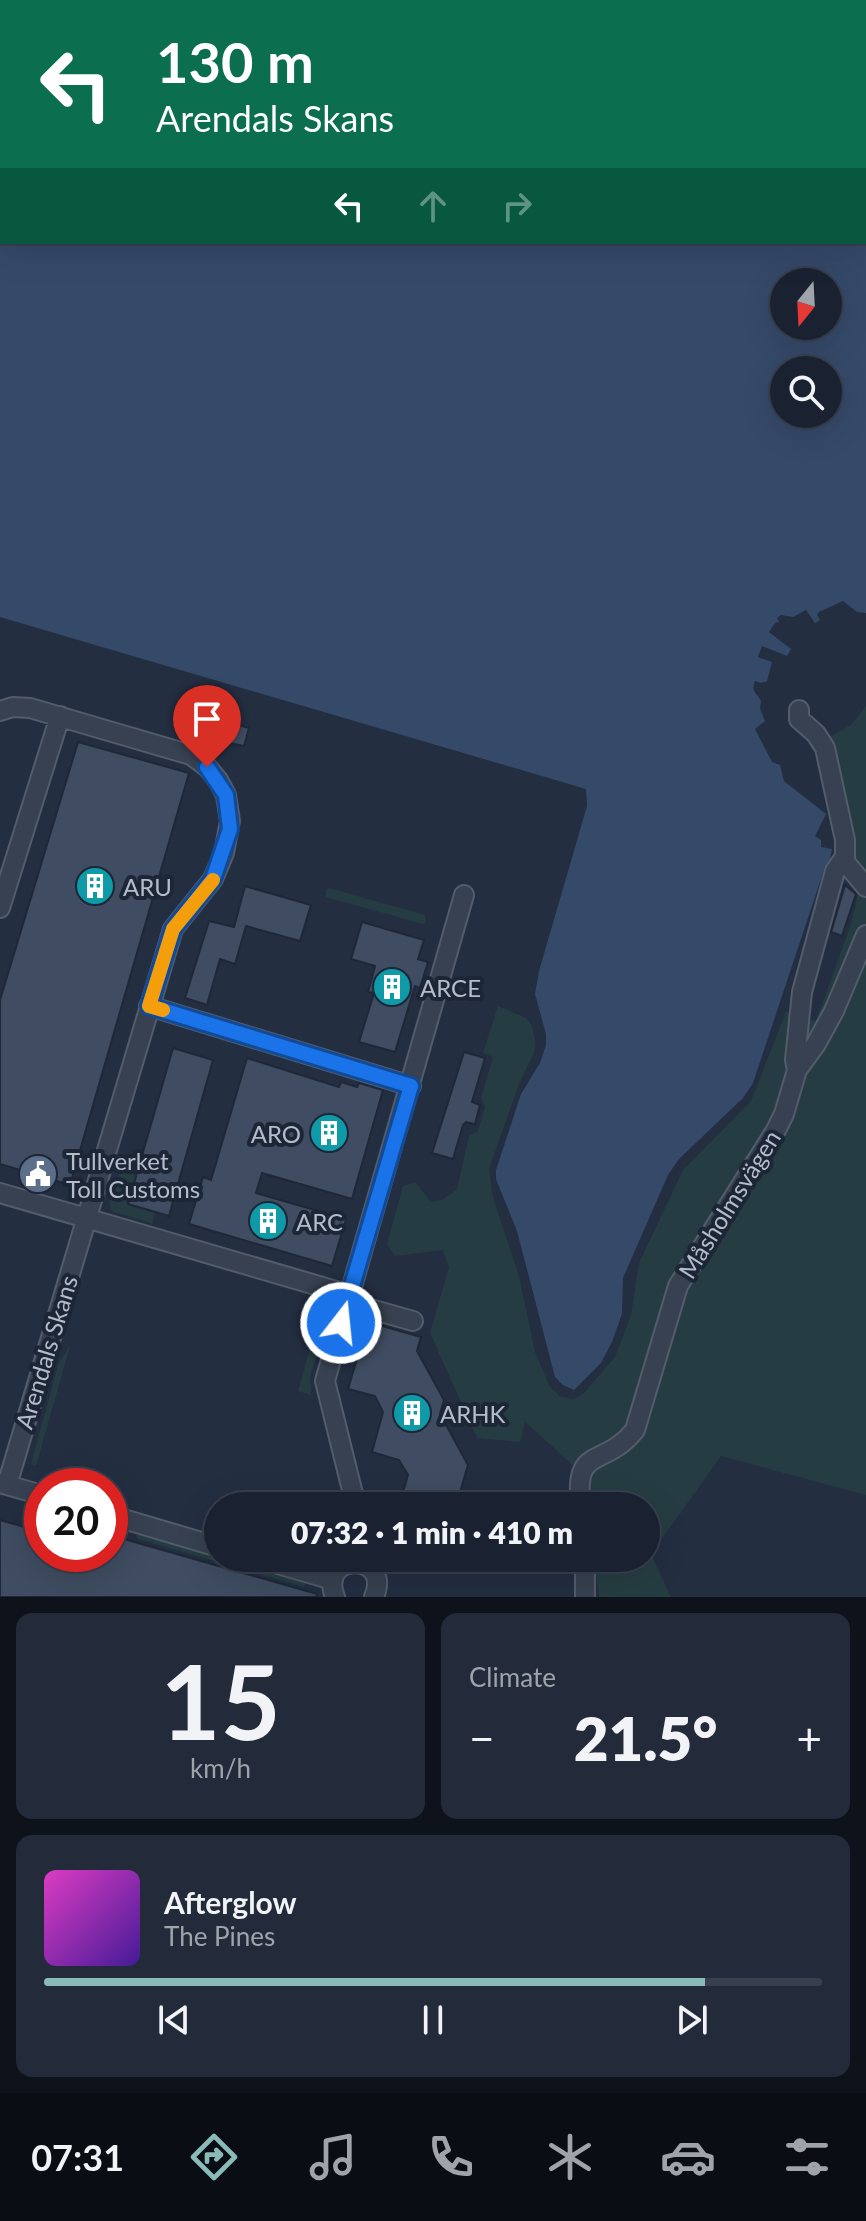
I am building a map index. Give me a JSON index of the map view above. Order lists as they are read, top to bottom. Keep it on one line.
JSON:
{"streets":{"street":["Måsholmsvägen","Arendals Skans"]},"places":{"building":["ARU","ARCE","ARO","ARC","ARHK"],"public building":["Tullverket Toll Customs"]},"north":"bottom","page":{"turn":["130 m","Arendals Skans"],"limit":"20","trip":"07:32 · 1 min · 410 m","tile":[["15","km/h"],"Climate"],"heat":["−","21.5°","+"],"song":["Afterglow","The Pines"],"tabs":"07:31"}}
